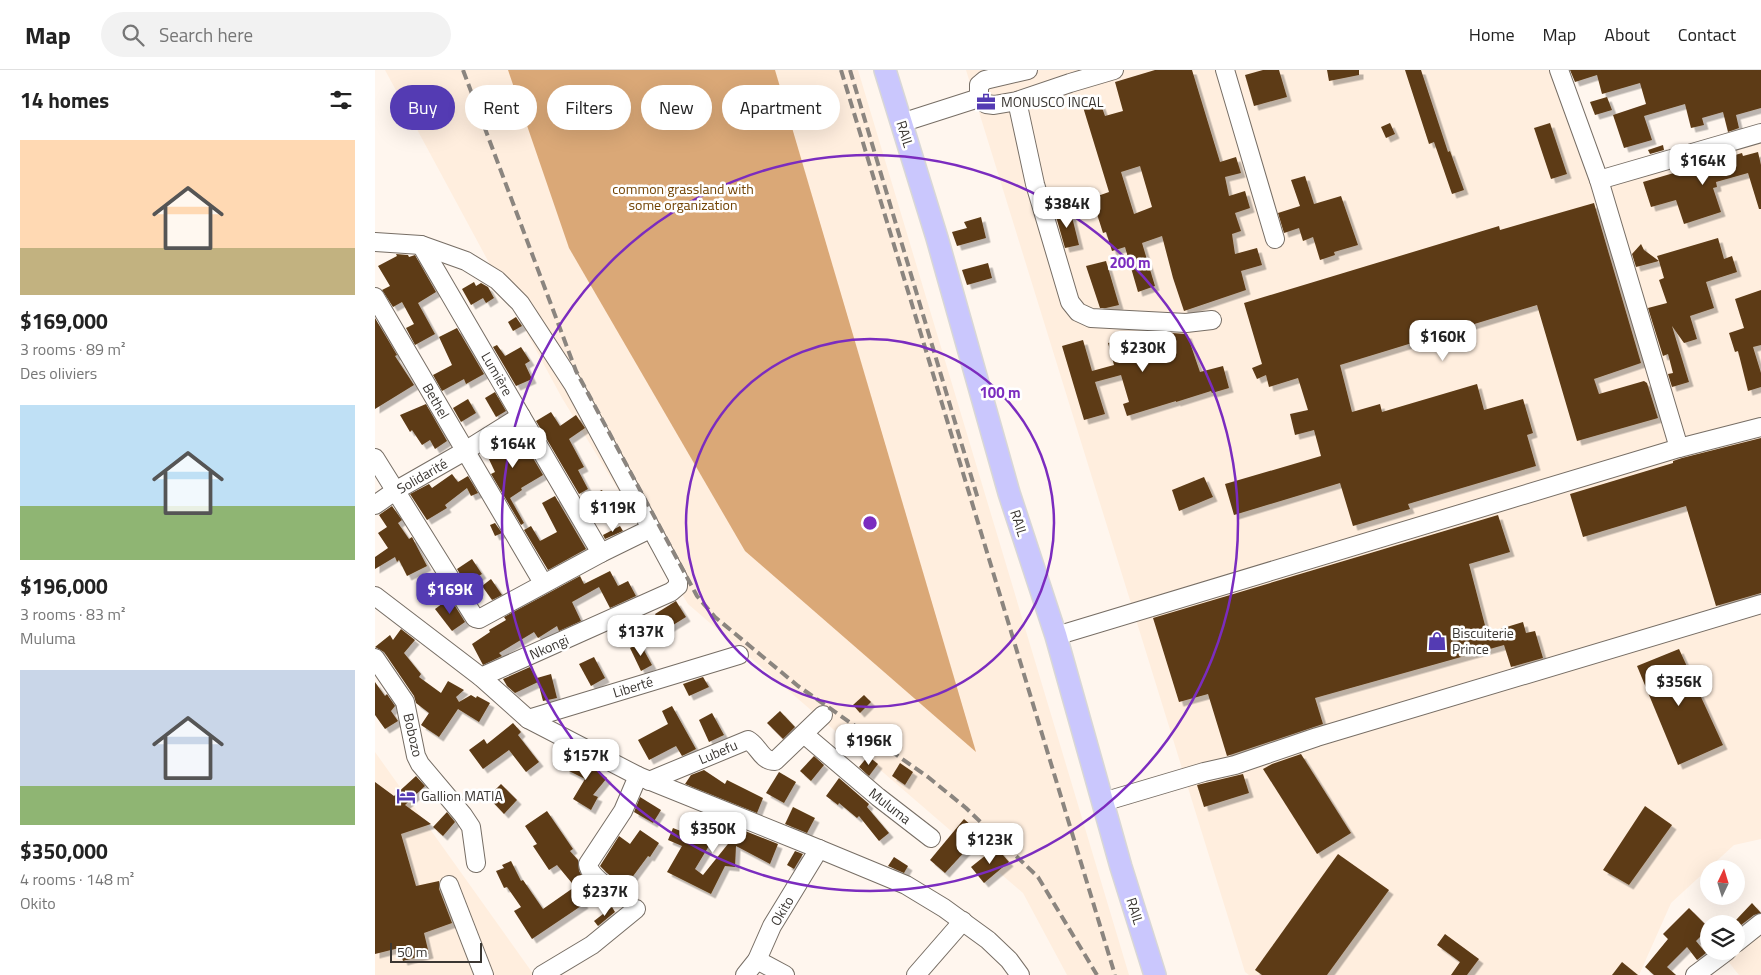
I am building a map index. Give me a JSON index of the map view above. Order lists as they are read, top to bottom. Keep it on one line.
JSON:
{"streets":{"main road":["RAIL"],"street":["Lumière","Bethel","Solidarité","Nkongi","Liberté","Bobozo","Lubefu","Muluma","Okito"]},"crossings":[["Lumière","Solidarité"],["Bethel","Solidarité"],["Lubefu","Muluma"]],"parks":["common grassland with some organization"],"places":{"office":["MONUSCO INCAL"],"shop":["Biscuiterie Prince"],"hotel":["Gallion MATIA"]},"scale_bar":"50 m","north":"top","page":{"header":"Map","search":"Search here","nav":["Home","Map","About","Contact"],"heading":"14 homes","chip":["Buy","Rent","Filters","New","Apartment"],"list":[{"name":"$169,000","note":"3 rooms · 89 m² · Des oliviers"},{"name":"$196,000","note":"3 rooms · 83 m² · Muluma"},{"name":"$350,000","note":"4 rooms · 148 m² · Okito"}],"price":["$164K","$384K","$160K","$230K","$164K","$119K","$169K","$137K","$356K","$196K","$157K","$350K","$123K","$237K"],"scale":"50 m"},"rings":["200 m","100 m"]}
